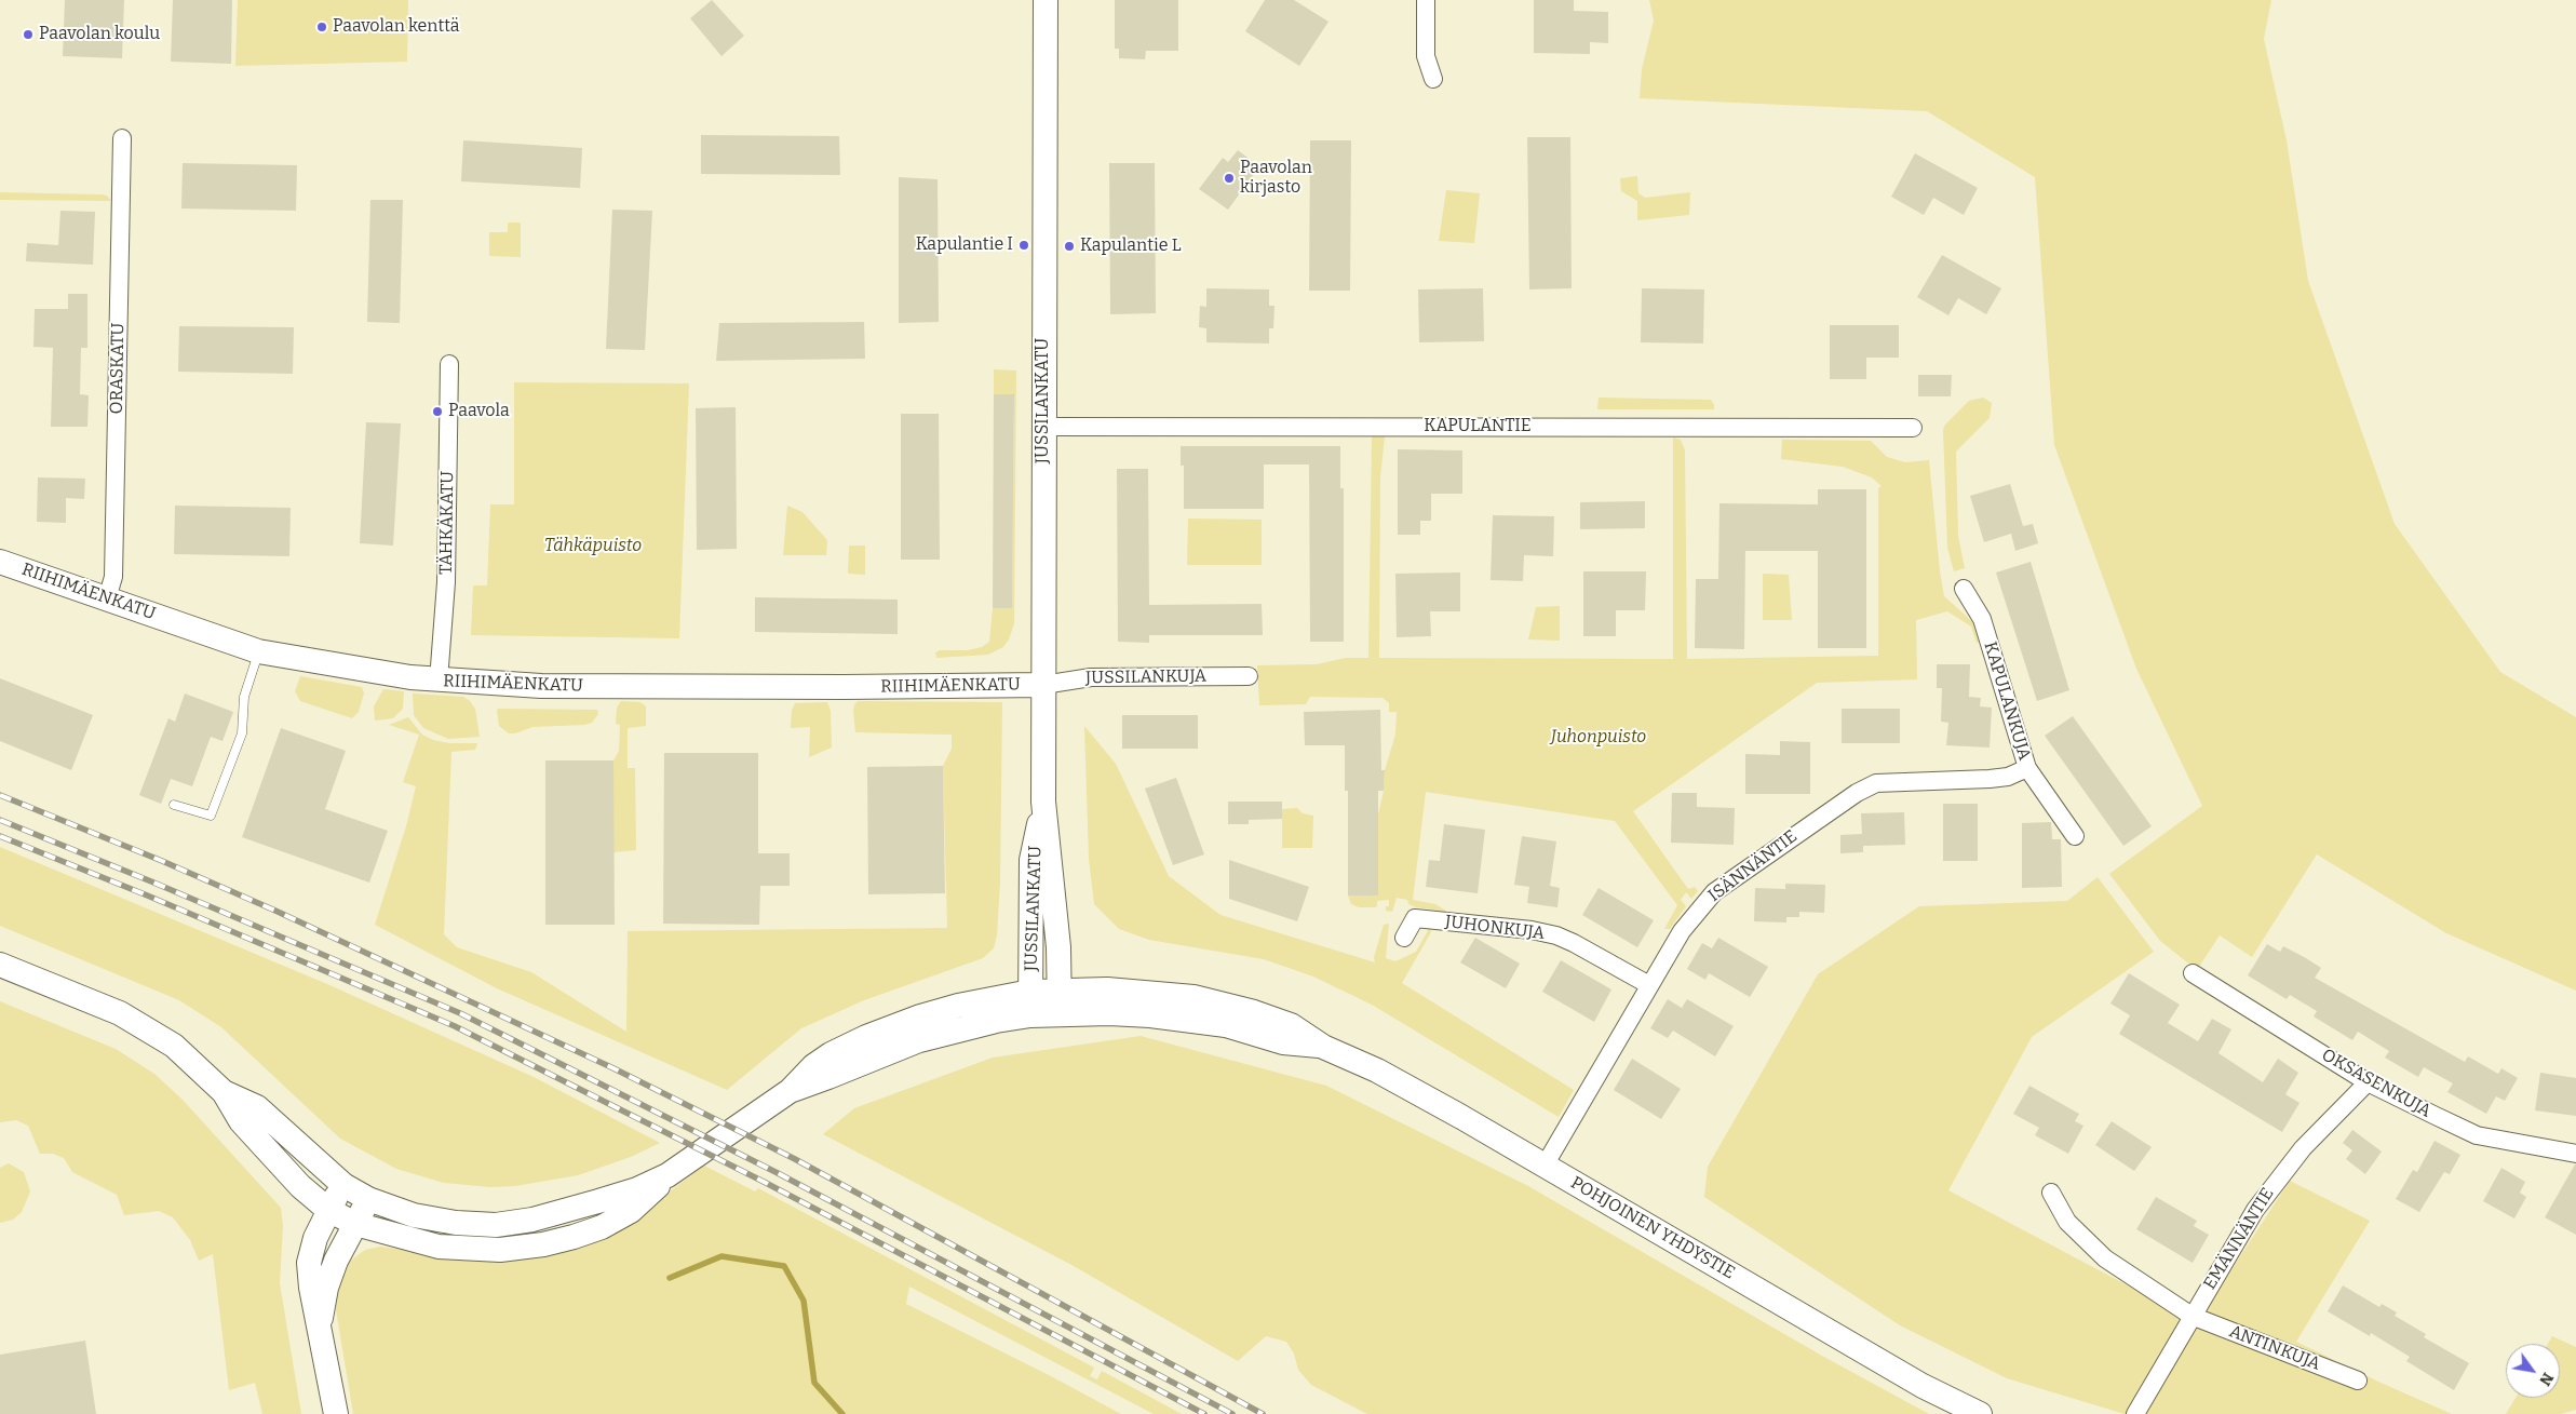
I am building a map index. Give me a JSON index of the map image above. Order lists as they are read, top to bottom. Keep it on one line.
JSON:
{"streets":{"main road":["JUSSILANKATU","RIIHIMÄENKATU","POHJOINEN YHDYSTIE"],"street":["ORASKATU","KAPULANTIE","TÄHKÄKATU","JUSSILANKUJA","KAPULANKUJA","ISÄNNÄNTIE","JUHONKUJA","OKSASENKUJA","EMÄNNÄNTIE","ANTINKUJA"]},"crossings":[["ORASKATU","RIIHIMÄENKATU"],["JUSSILANKATU","KAPULANTIE"],["JUSSILANKATU","RIIHIMÄENKATU"],["JUSSILANKATU","JUSSILANKUJA"],["JUSSILANKATU","POHJOINEN YHDYSTIE"],["TÄHKÄKATU","RIIHIMÄENKATU"],["RIIHIMÄENKATU","JUSSILANKUJA"],["KAPULANKUJA","ISÄNNÄNTIE"],["ISÄNNÄNTIE","JUHONKUJA"],["ISÄNNÄNTIE","POHJOINEN YHDYSTIE"],["OKSASENKUJA","EMÄNNÄNTIE"],["EMÄNNÄNTIE","ANTINKUJA"]],"parks":["Tähkäpuisto","Juhonpuisto"],"places":["Paavolan kenttä","Paavolan koulu","Paavolan kirjasto","Kapulantie I","Kapulantie L","Paavola"],"north":"bottom right"}
